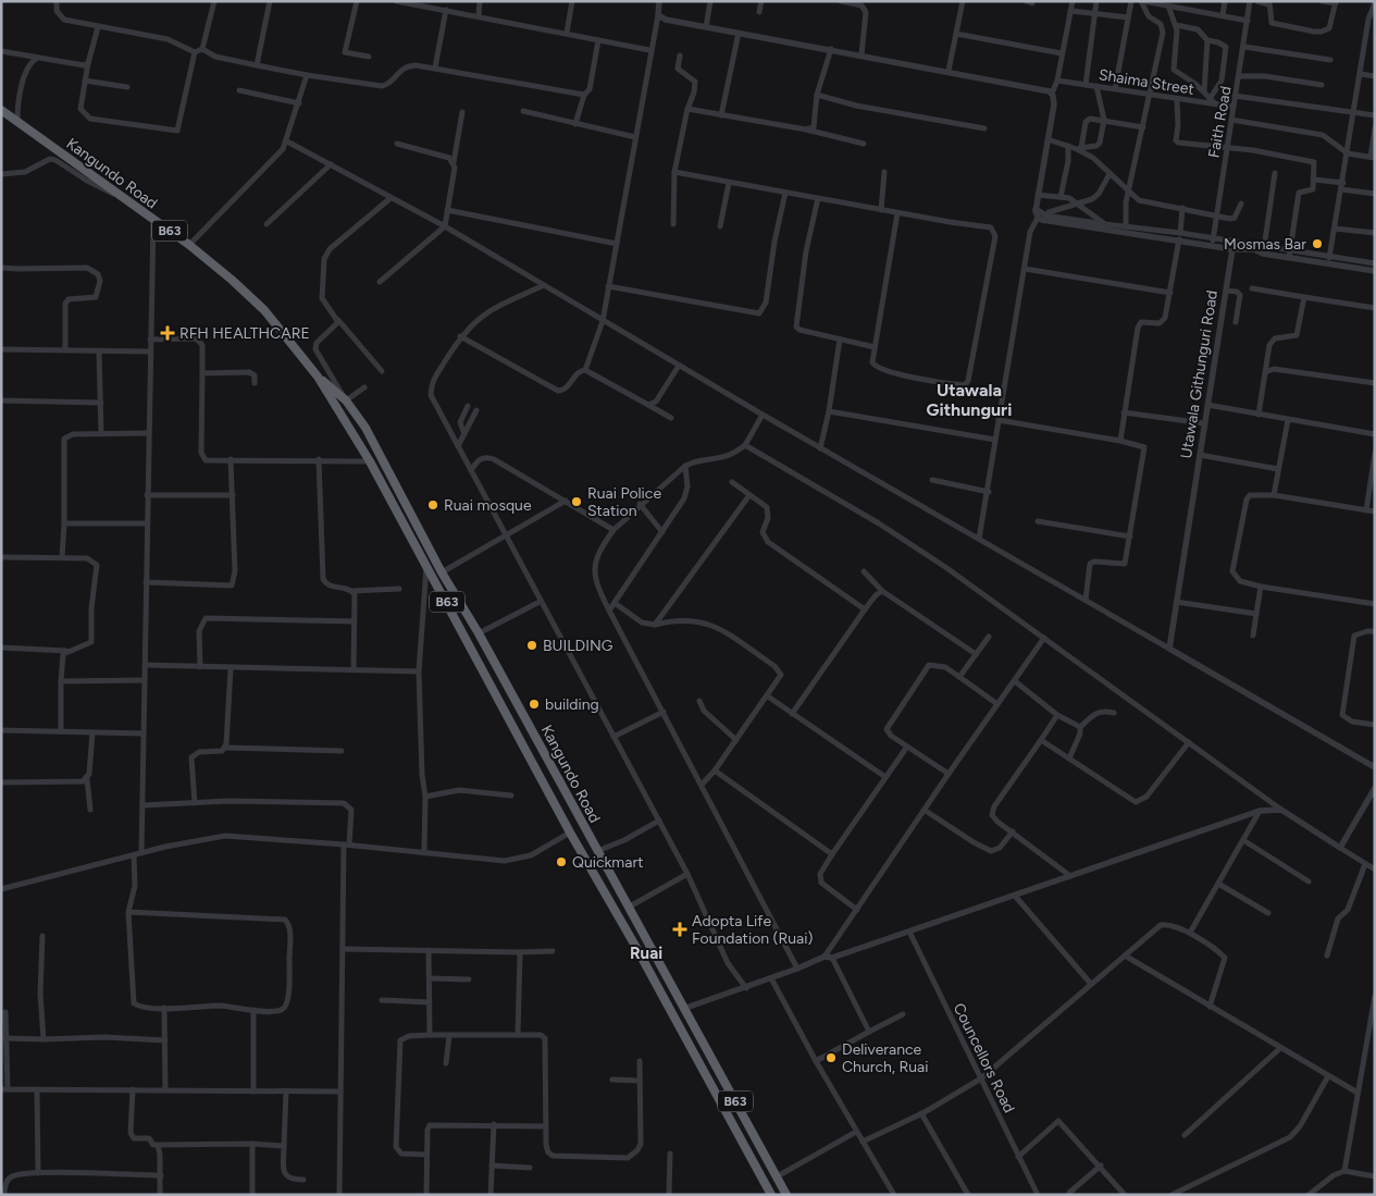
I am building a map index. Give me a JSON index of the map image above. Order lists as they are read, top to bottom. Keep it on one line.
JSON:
{"streets":{"highway":["Kangundo Road","B63"],"street":["Shaima Street","Faith Road","Utawala Githunguri Road","Councellors Road"]},"crossings":[["Shaima Street","Faith Road"]],"districts":["Utawala Githunguri","Ruai"],"places":{"other":["Mosmas Bar","Ruai Police Station","Ruai mosque","BUILDING","building","Quickmart","Deliverance Church, Ruai"],"health":["RFH HEALTHCARE","Adopta Life Foundation (Ruai)"]}}
